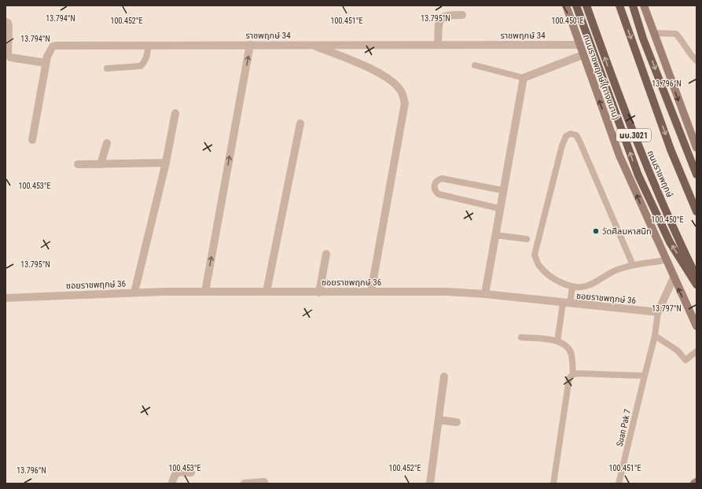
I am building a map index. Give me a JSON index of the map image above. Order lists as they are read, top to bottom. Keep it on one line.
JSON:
{"streets":{"main road":["ถนนราชพฤกษ์ (ทางขนาน)","นบ.3021","ถนนราชพฤกษ์"],"street":["ราชพฤกษ์ 34","ซอยราชพฤกษ์ 36"],"lane":["Suan Pak 7"]},"crossings":[["ราชพฤกษ์ 34","ถนนราชพฤกษ์ (ทางขนาน)"],["ซอยราชพฤกษ์ 36","Suan Pak 7"]],"places":["วัดศีลมหาสนิท"],"coordinates":["13.794°N","13.795°N","100.452°E","100.451°E","100.450°E","13.796°N","100.453°E","13.797°N"]}
